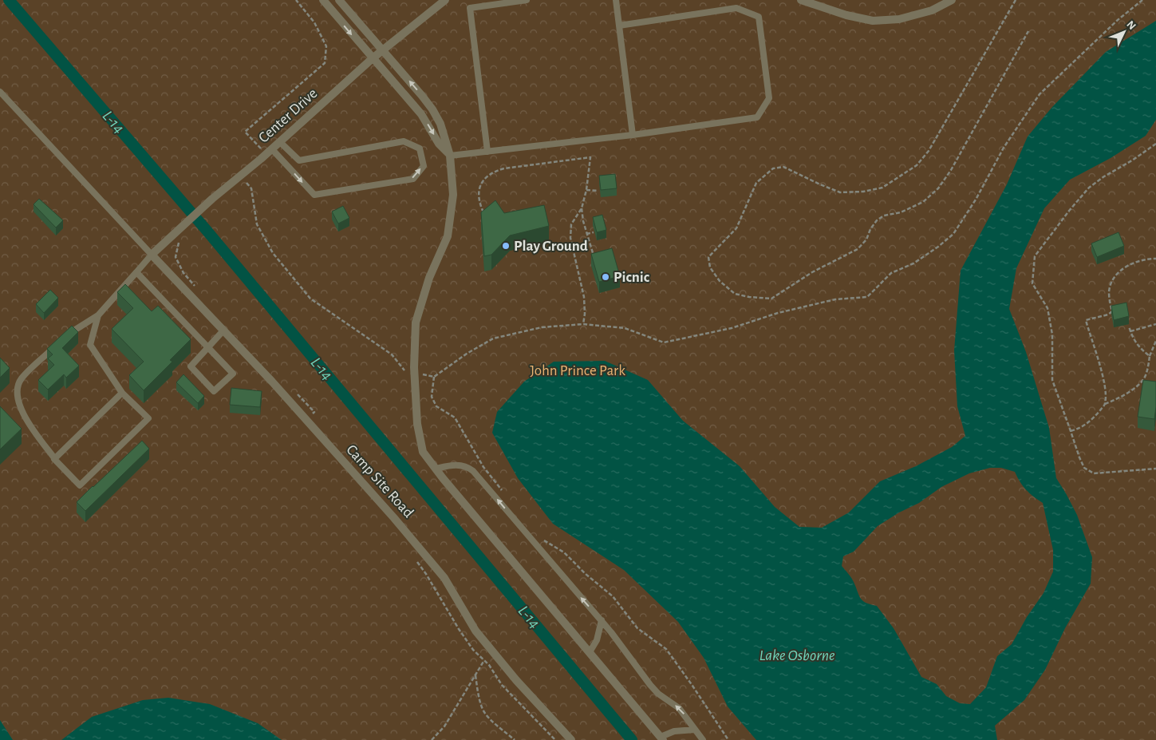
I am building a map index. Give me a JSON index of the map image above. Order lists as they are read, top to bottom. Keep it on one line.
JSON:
{"streets":{"street":["Center Drive","Camp Site Road"]},"crossings":[["Center Drive","Camp Site Road"]],"water":["L-14","Lake Osborne"],"parks":["John Prince Park"],"places":["Play Ground","Picnic"],"north":"top right"}
